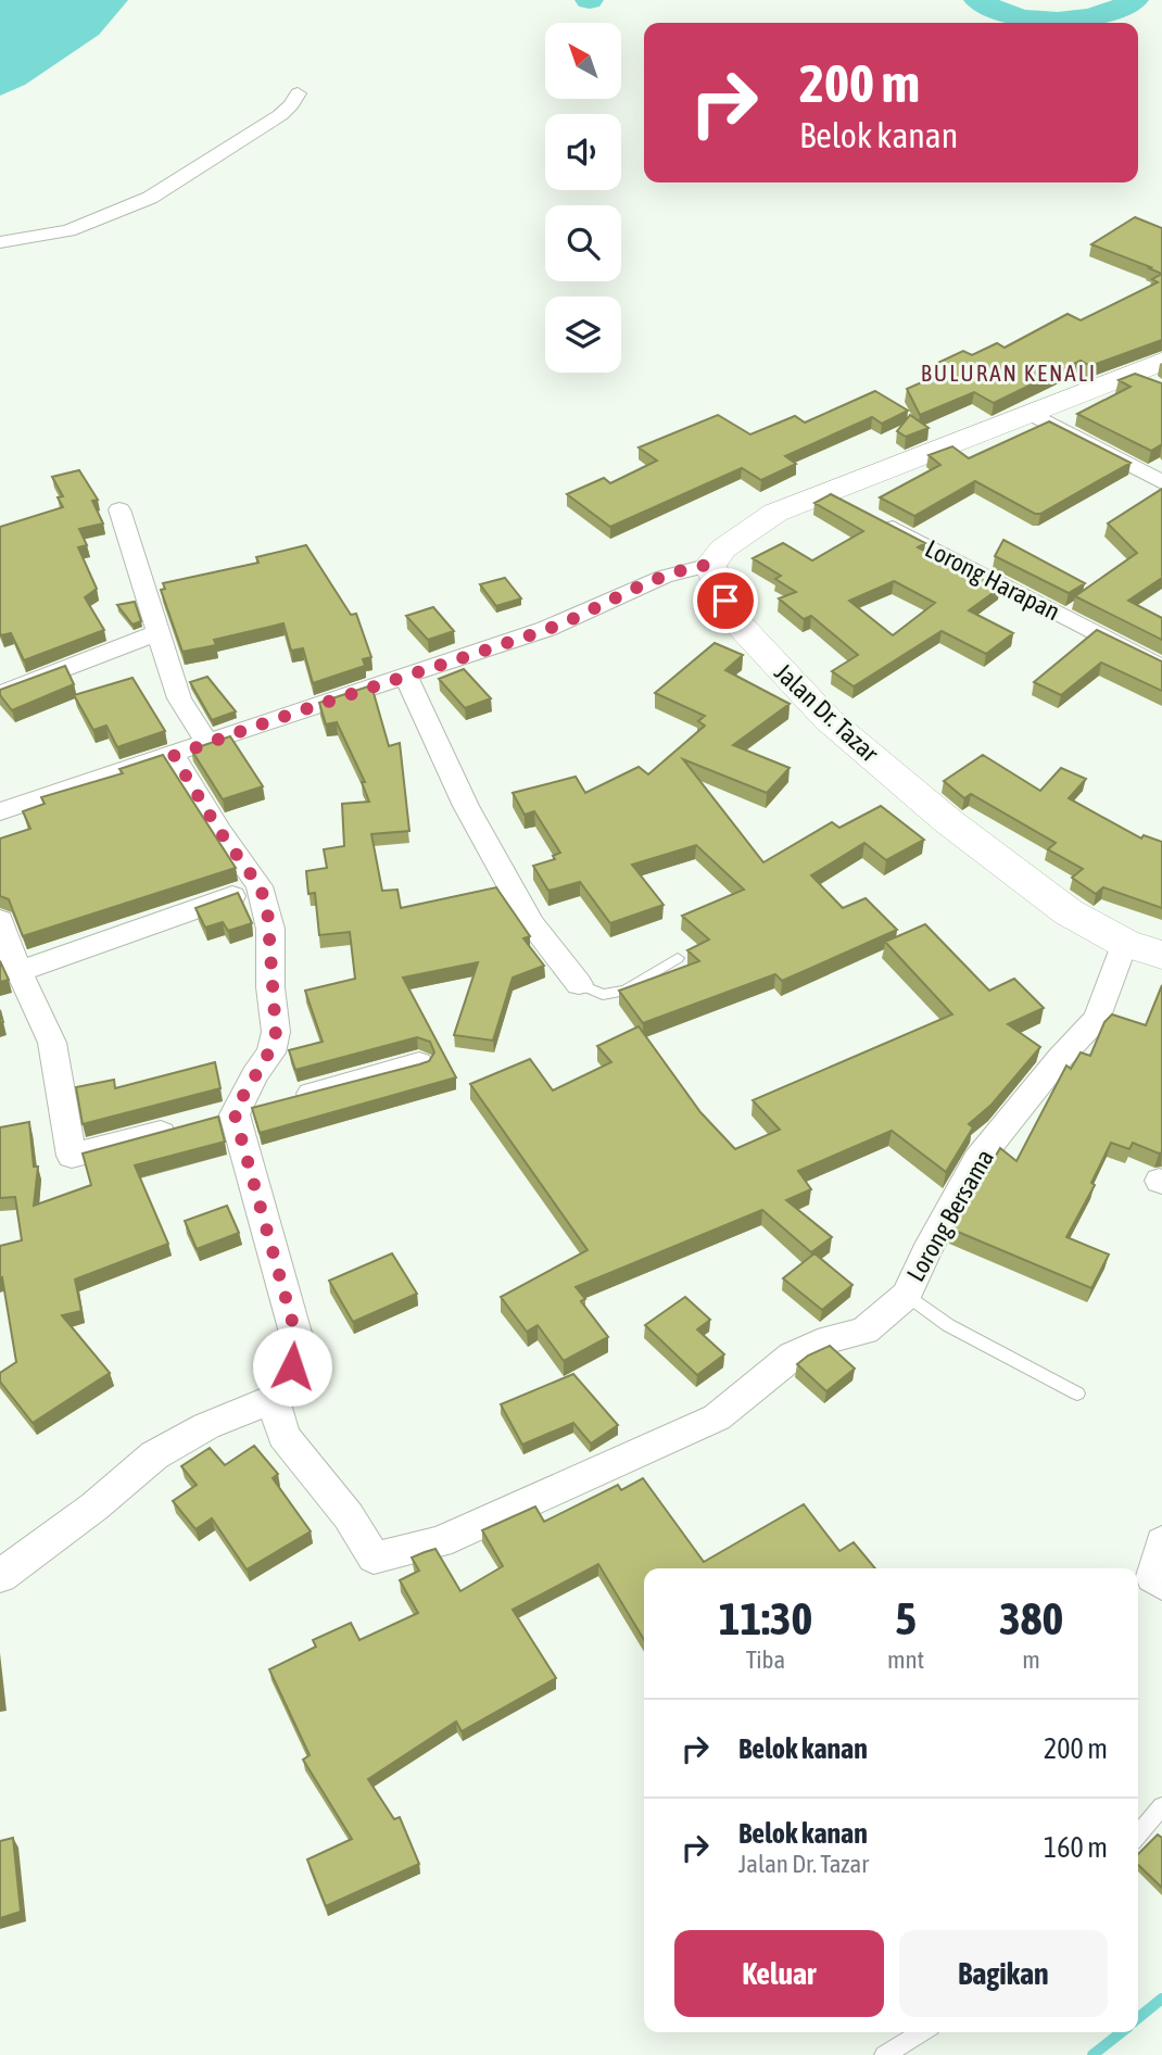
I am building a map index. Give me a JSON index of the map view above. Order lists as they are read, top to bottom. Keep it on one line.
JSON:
{"streets":{"street":["Lorong Harapan","Jalan Dr. Tazar","Lorong Bersama"]},"crossings":[["Jalan Dr. Tazar","Lorong Bersama"]],"districts":["BULURAN KENALI"],"north":"top left","page":{"turn":["200 m","Belok kanan"],"eta":["11:30","Tiba","5","mnt","380","m"],"list":[{"name":"Belok kanan","value":"200 m"},{"name":"Belok kanan","note":"Jalan Dr. Tazar","value":"160 m"}],"buttons":["Keluar","Bagikan"]}}
